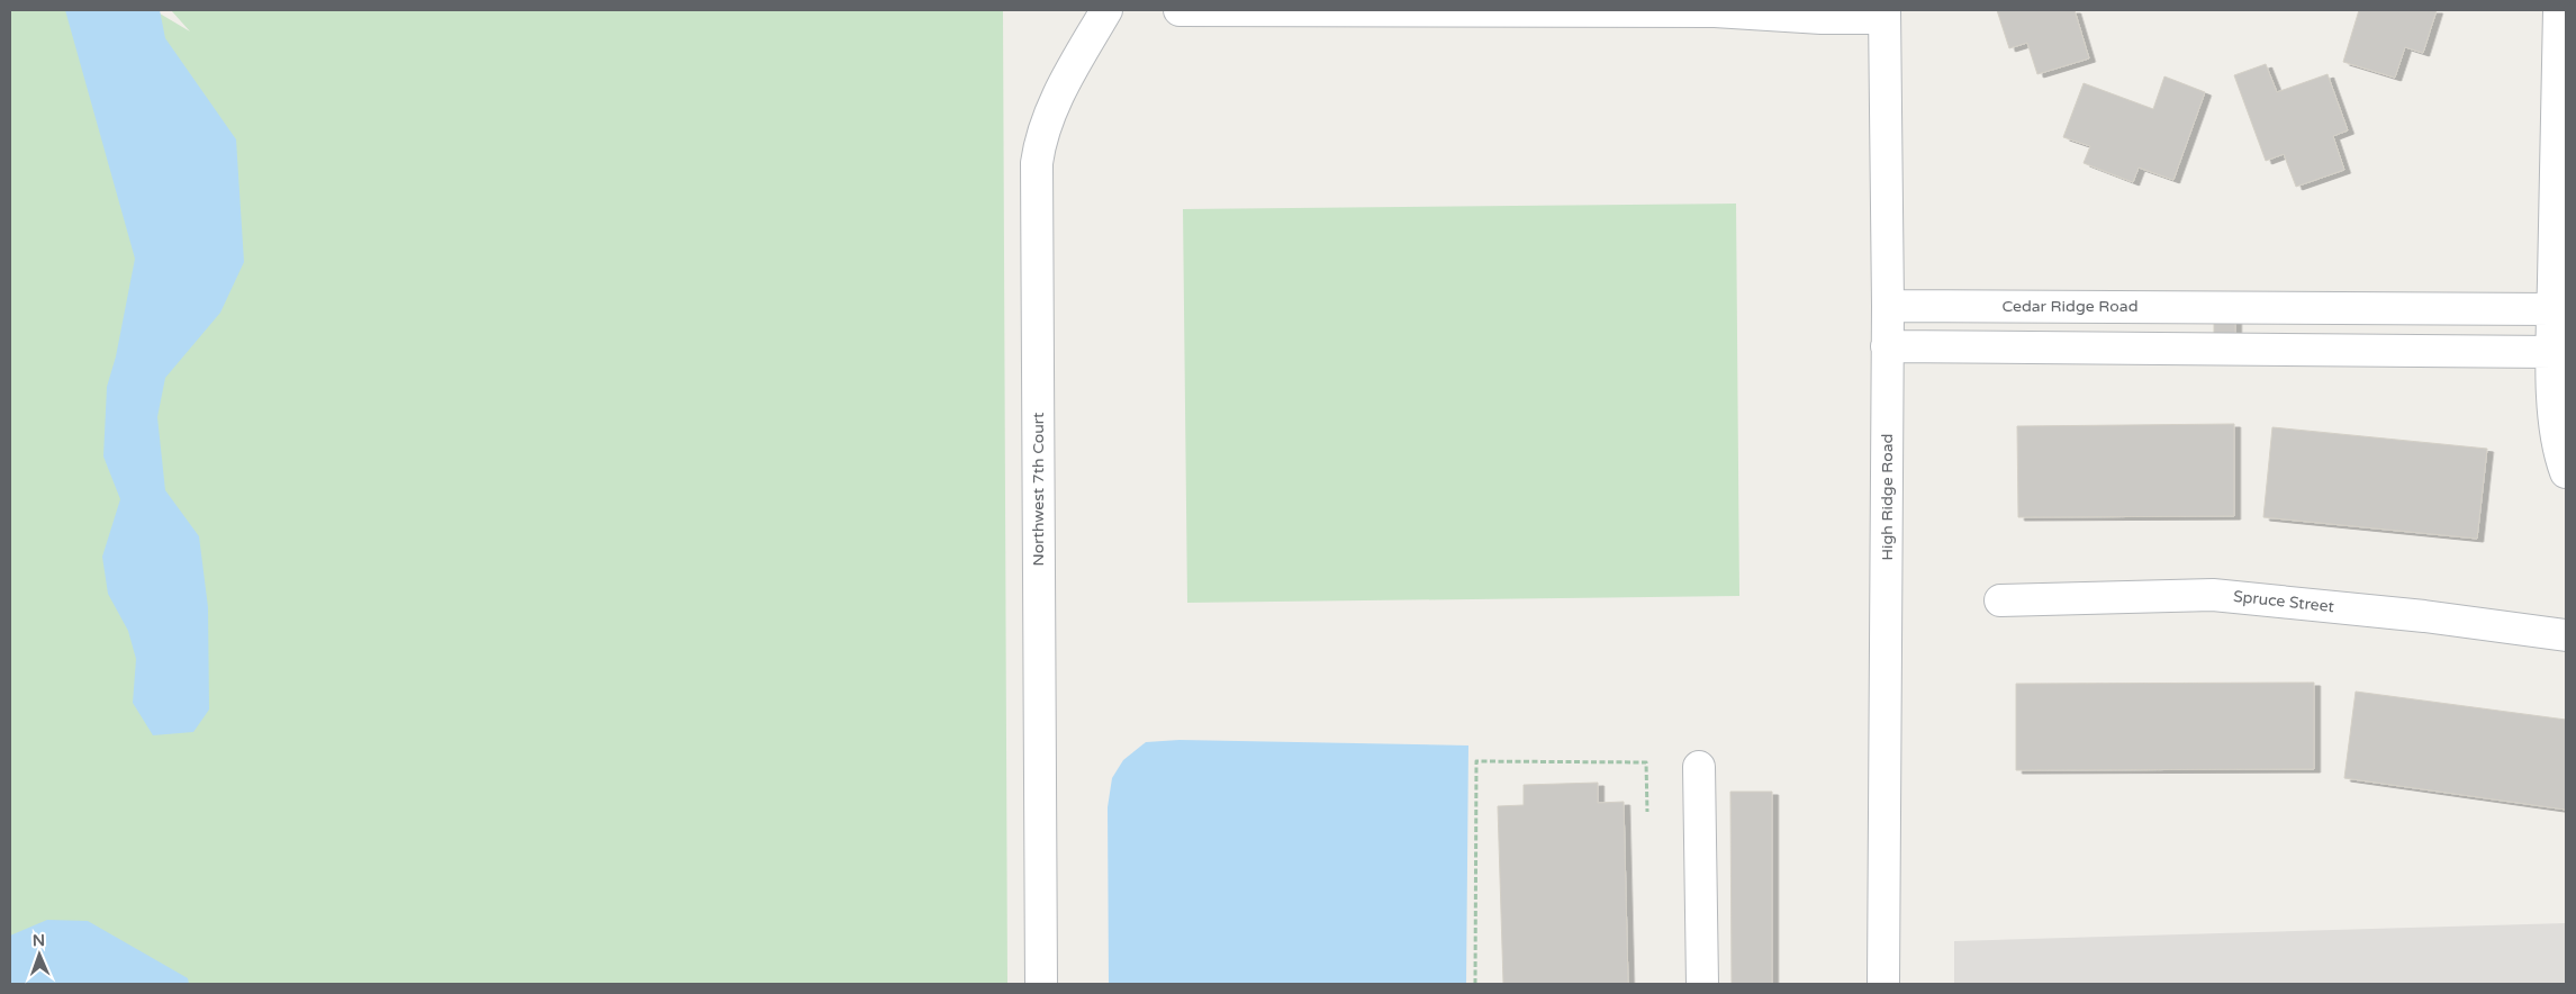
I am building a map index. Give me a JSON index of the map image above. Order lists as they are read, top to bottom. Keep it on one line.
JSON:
{"streets":{"street":["Cedar Ridge Road","Northwest 7th Court","High Ridge Road","Spruce Street"]},"crossings":[["Cedar Ridge Road","High Ridge Road"]],"north":"top"}
